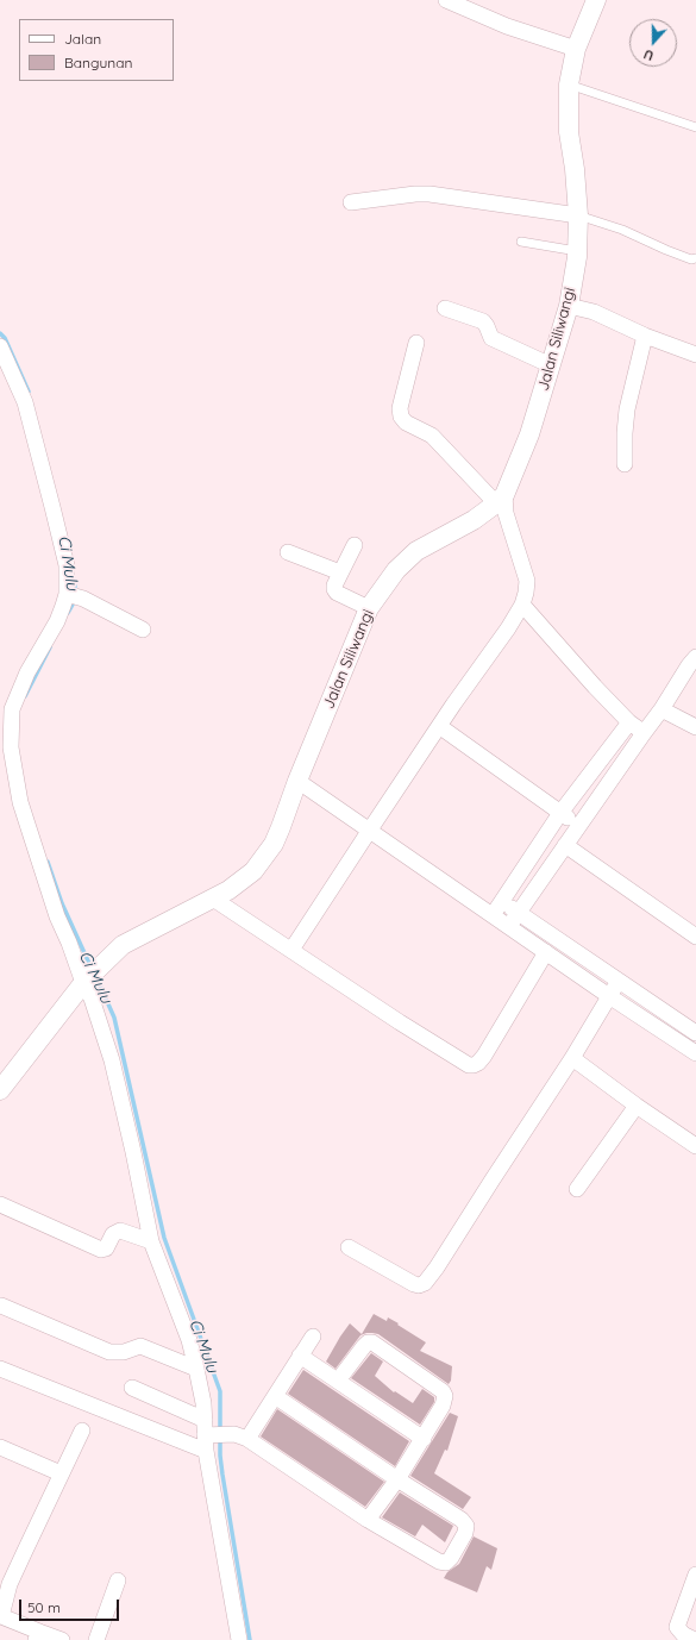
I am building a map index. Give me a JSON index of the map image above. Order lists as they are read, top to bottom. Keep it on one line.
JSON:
{"streets":{"street":["Jalan Siliwangi"]},"water":["Ci Mulu"],"legend":["Jalan","Bangunan"],"scale_bar":"50 m","north":"bottom"}
